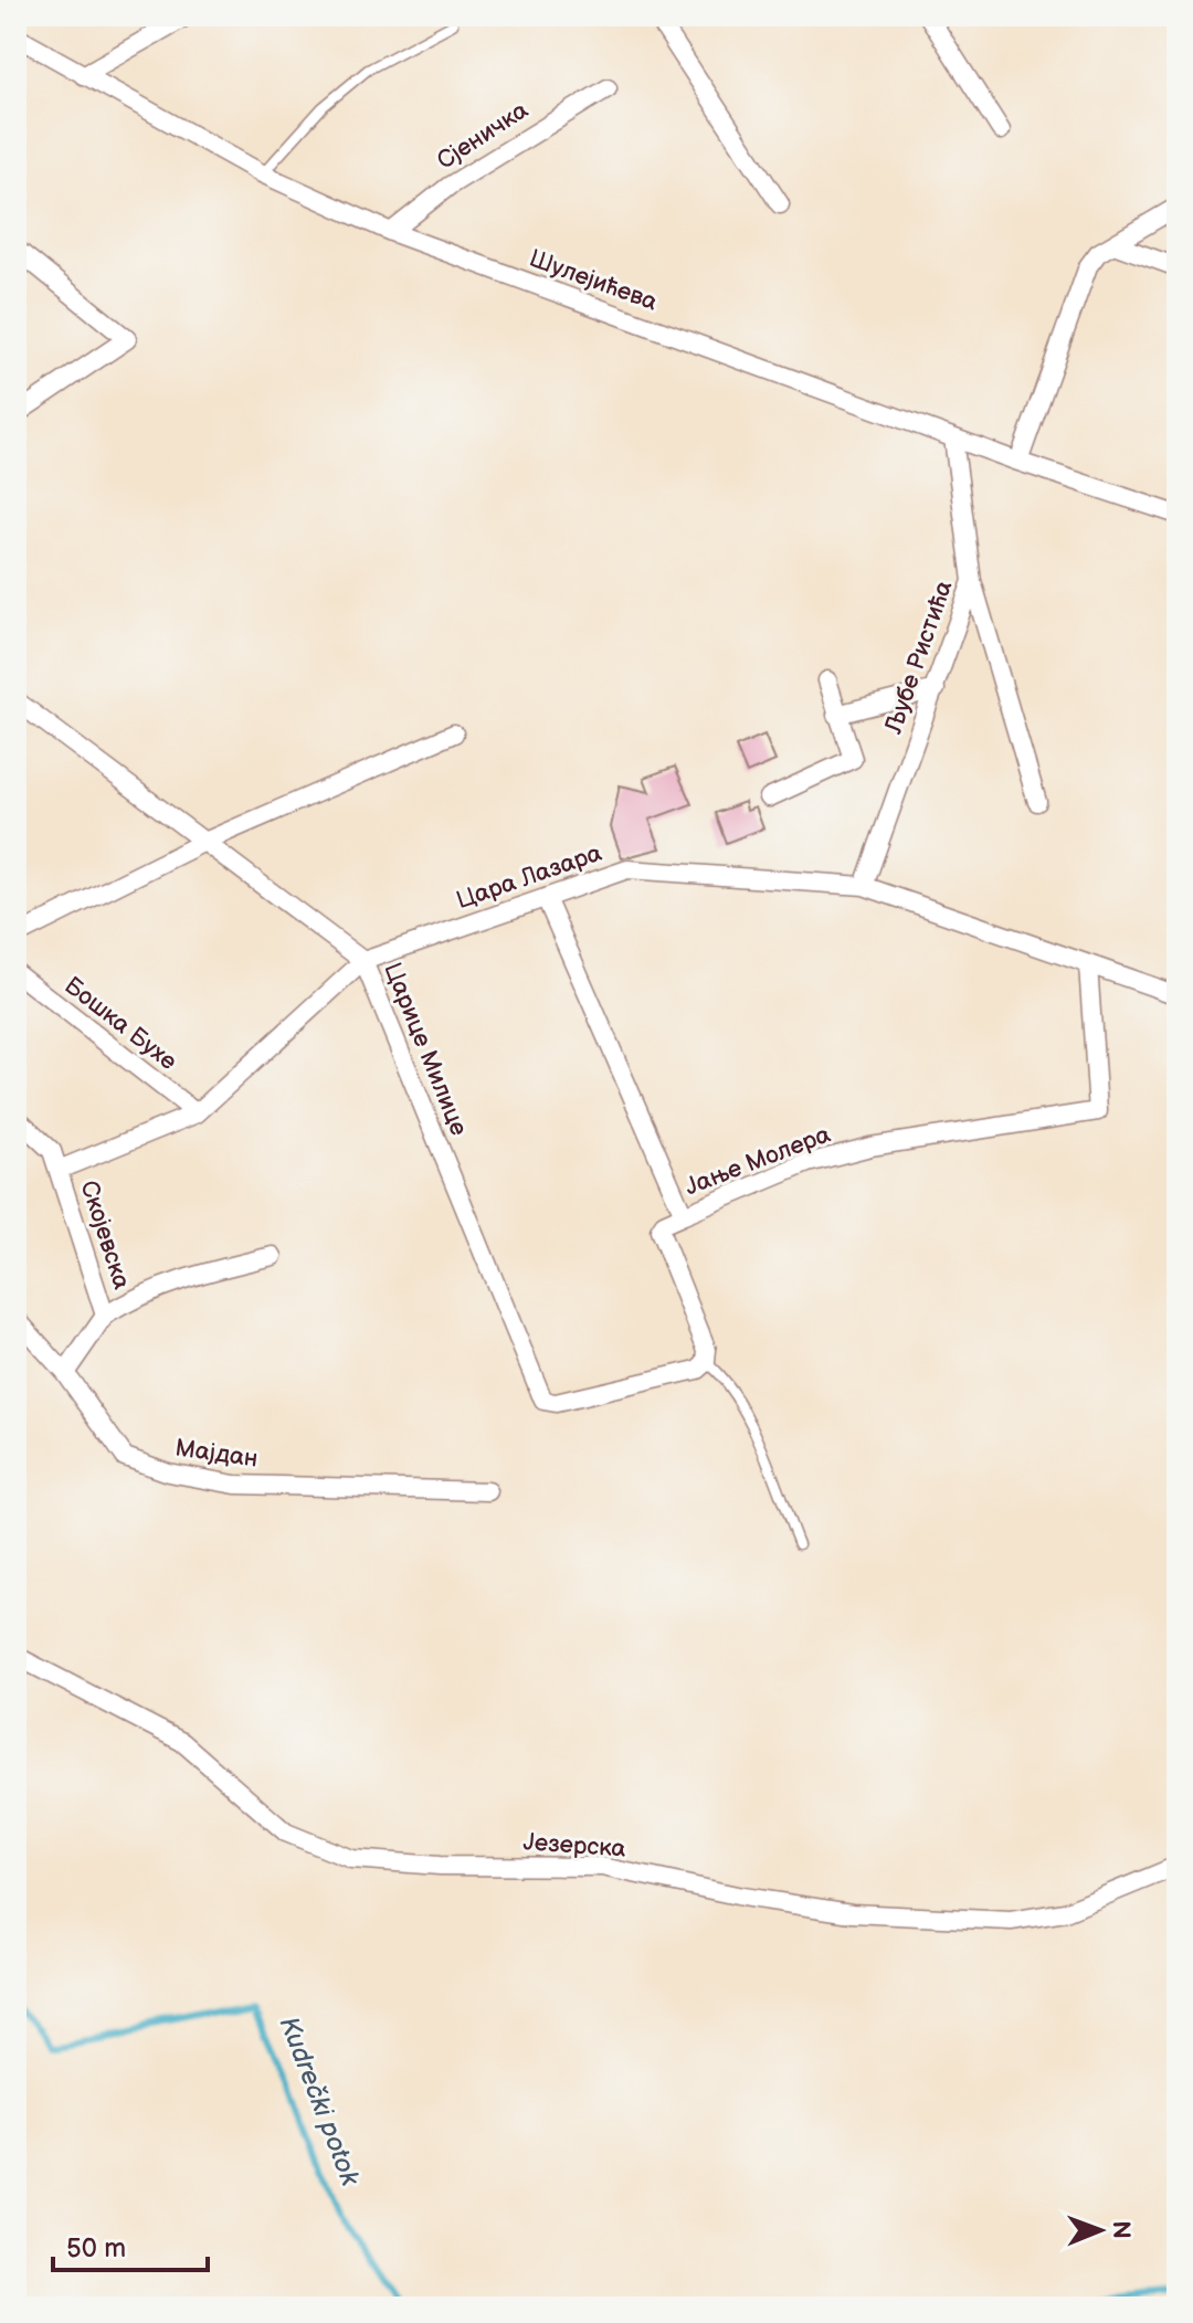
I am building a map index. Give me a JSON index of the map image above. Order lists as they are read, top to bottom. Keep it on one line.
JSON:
{"streets":{"street":["Сјеничка","Шулејићева","Љубе Ристића","Цара Лазара","Бошка Бухе","Царице Милице","Јање Молера","Скојевска","Мајдан","Језерска"]},"crossings":[["Сјеничка","Шулејићева"],["Шулејићева","Љубе Ристића"],["Љубе Ристића","Цара Лазара"],["Цара Лазара","Бошка Бухе"],["Цара Лазара","Царице Милице"],["Цара Лазара","Јање Молера"],["Цара Лазара","Скојевска"],["Скојевска","Мајдан"]],"water":["Kudrečki potok"],"scale_bar":"50 m","north":"right"}
